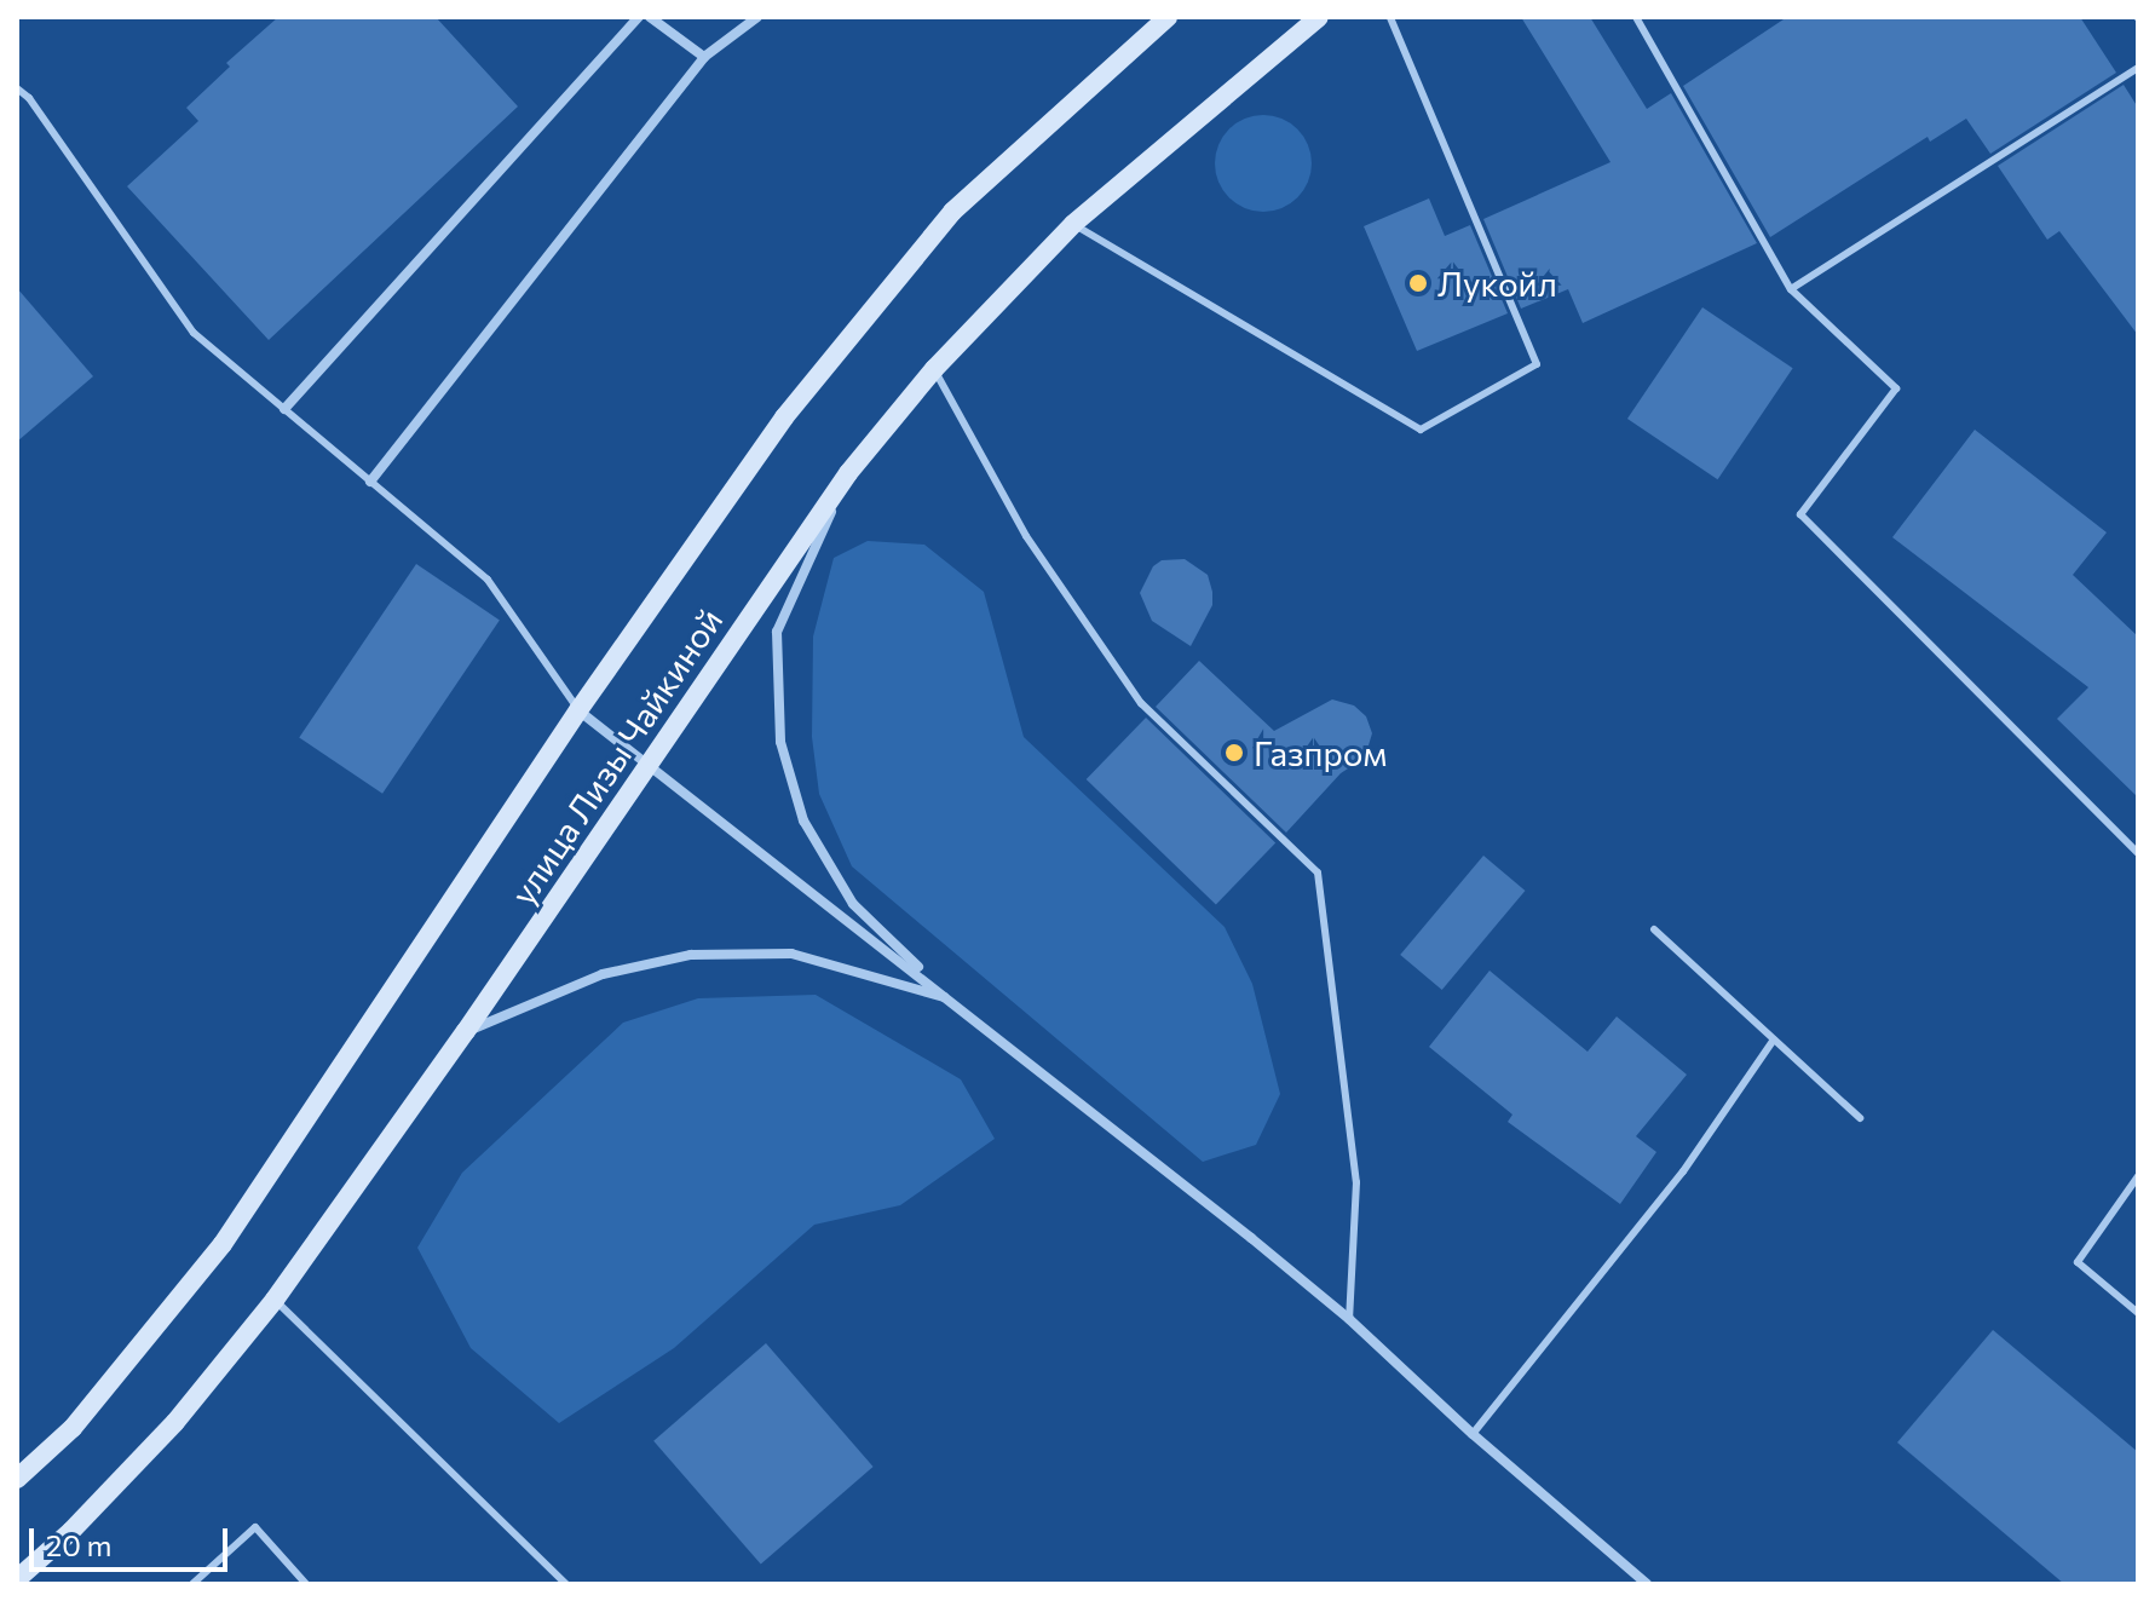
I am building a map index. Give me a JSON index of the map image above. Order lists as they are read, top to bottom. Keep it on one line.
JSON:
{"streets":{"main road":["улица Лизы Чайкиной"]},"places":["Лукойл","Газпром"],"scale_bar":"20 m"}
